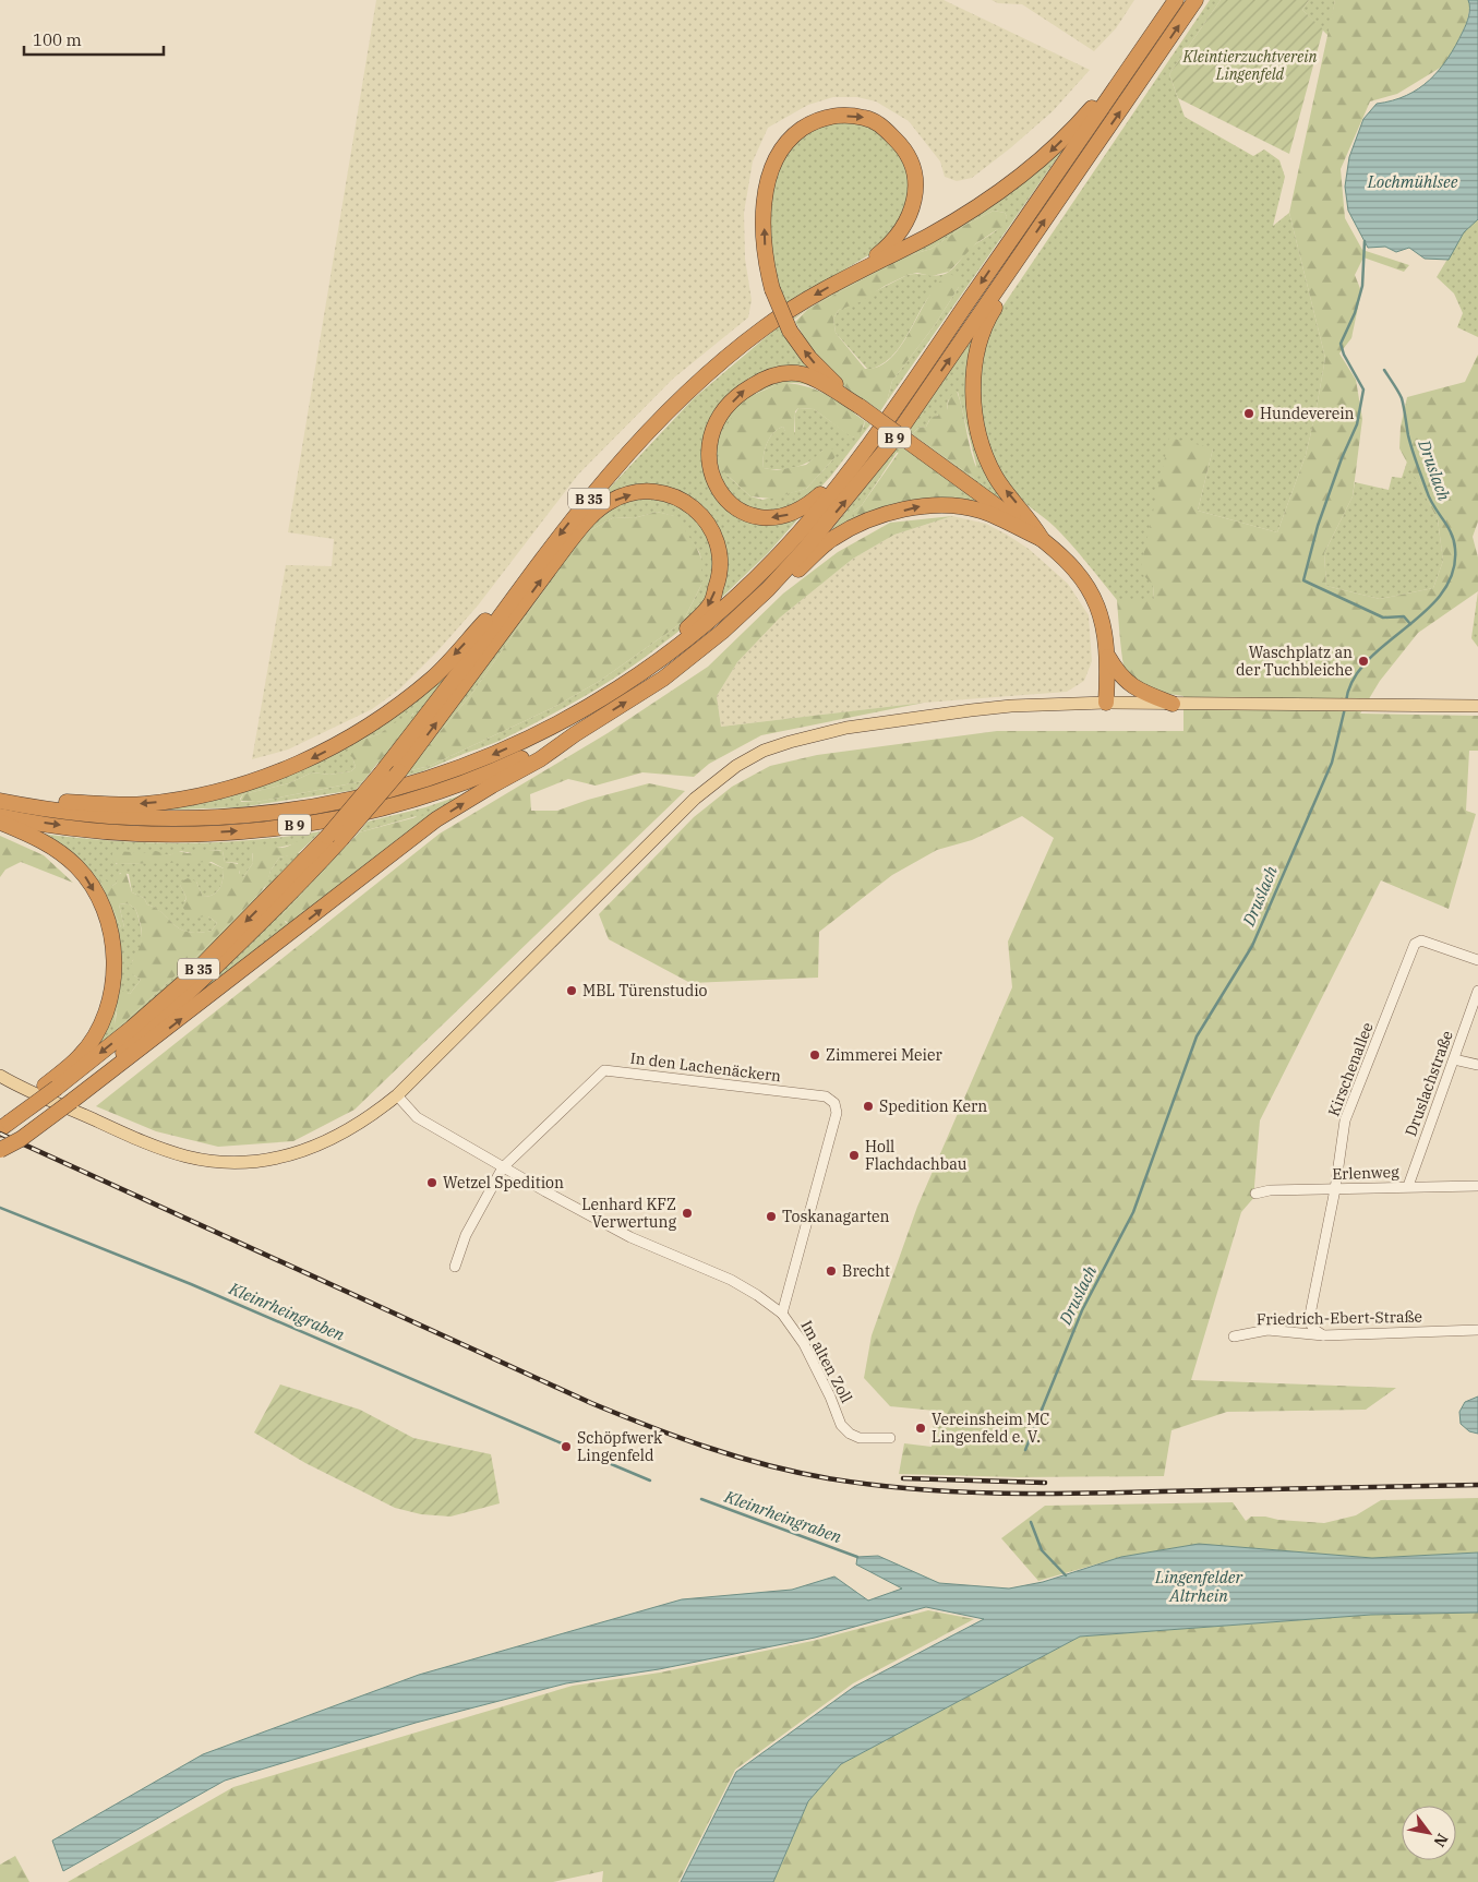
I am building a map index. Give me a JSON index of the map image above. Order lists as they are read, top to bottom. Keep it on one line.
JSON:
{"streets":{"highway":["B 9","B 35"],"street":["In den Lachenäckern","Kirschenallee","Druslachstraße","Erlenweg","Friedrich-Ebert-Straße","Im alten Zoll"]},"crossings":[["In den Lachenäckern","Im alten Zoll"],["Kirschenallee","Erlenweg"],["Kirschenallee","Friedrich-Ebert-Straße"],["Druslachstraße","Erlenweg"]],"water":["Lochmühlsee","Druslach","Kleinrheingraben","Lingenfelder Altrhein"],"parks":["Kleintierzuchtverein Lingenfeld"],"places":["Hundeverein","Waschplatz an der Tuchbleiche","MBL Türenstudio","Zimmerei Meier","Spedition Kern","Holl Flachdachbau","Wetzel Spedition","Lenhard KFZ Verwertung","Toskanagarten","Brecht","Vereinsheim MC Lingenfeld e. V.","Schöpfwerk Lingenfeld"],"scale_bar":"100 m","north":"bottom right"}
